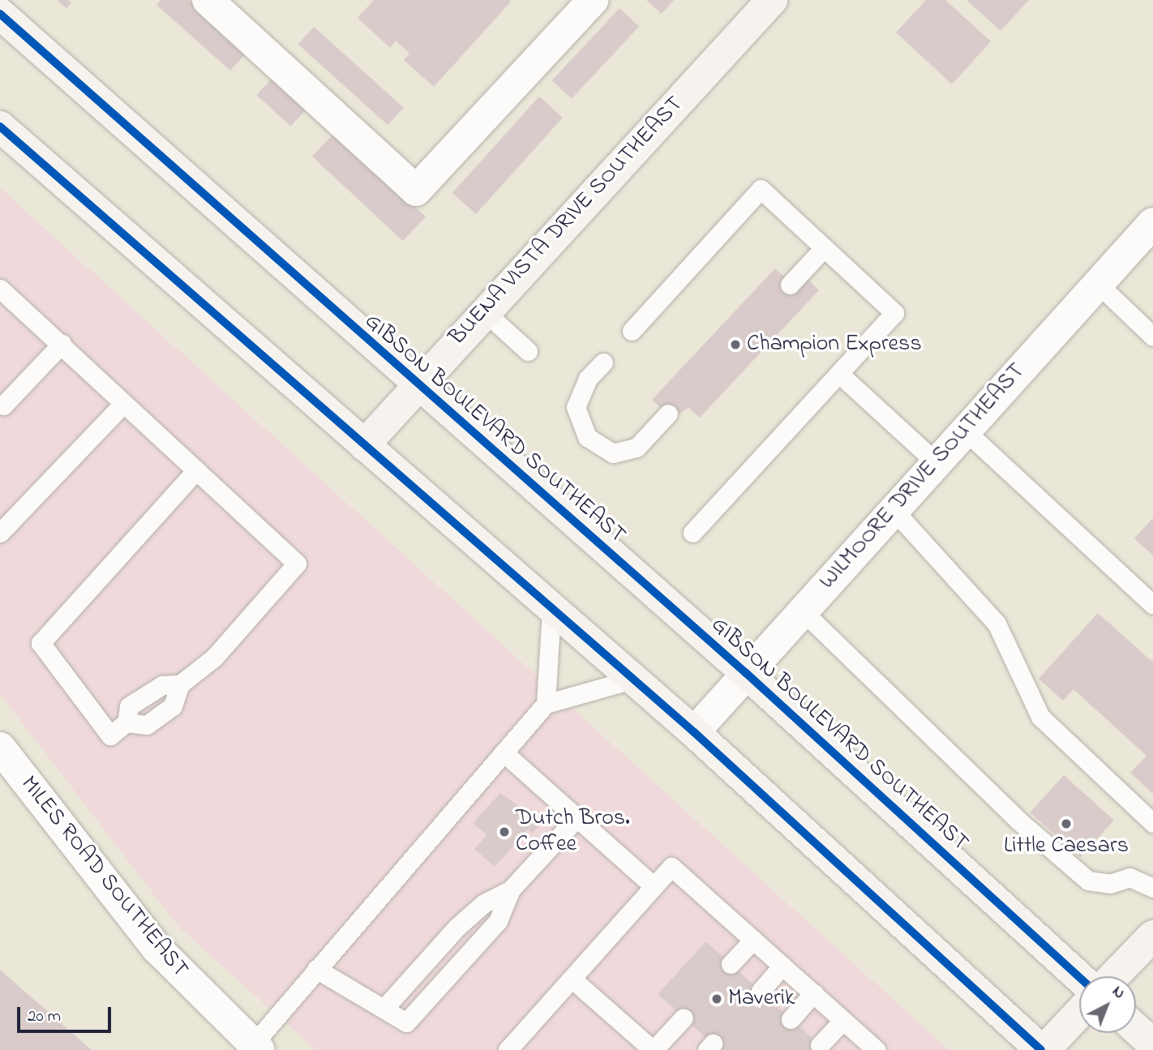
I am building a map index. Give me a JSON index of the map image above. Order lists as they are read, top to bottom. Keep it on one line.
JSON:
{"streets":{"main road":["BUENA VISTA DRIVE SOUTHEAST","GIBSON BOULEVARD SOUTHEAST"],"street":["WILMOORE DRIVE SOUTHEAST","MILES ROAD SOUTHEAST"]},"crossings":[["BUENA VISTA DRIVE SOUTHEAST","GIBSON BOULEVARD SOUTHEAST"],["GIBSON BOULEVARD SOUTHEAST","WILMOORE DRIVE SOUTHEAST"]],"places":["Champion Express","Little Caesars","Dutch Bros. Coffee","Maverik"],"scale_bar":"20 m","north":"top right"}
